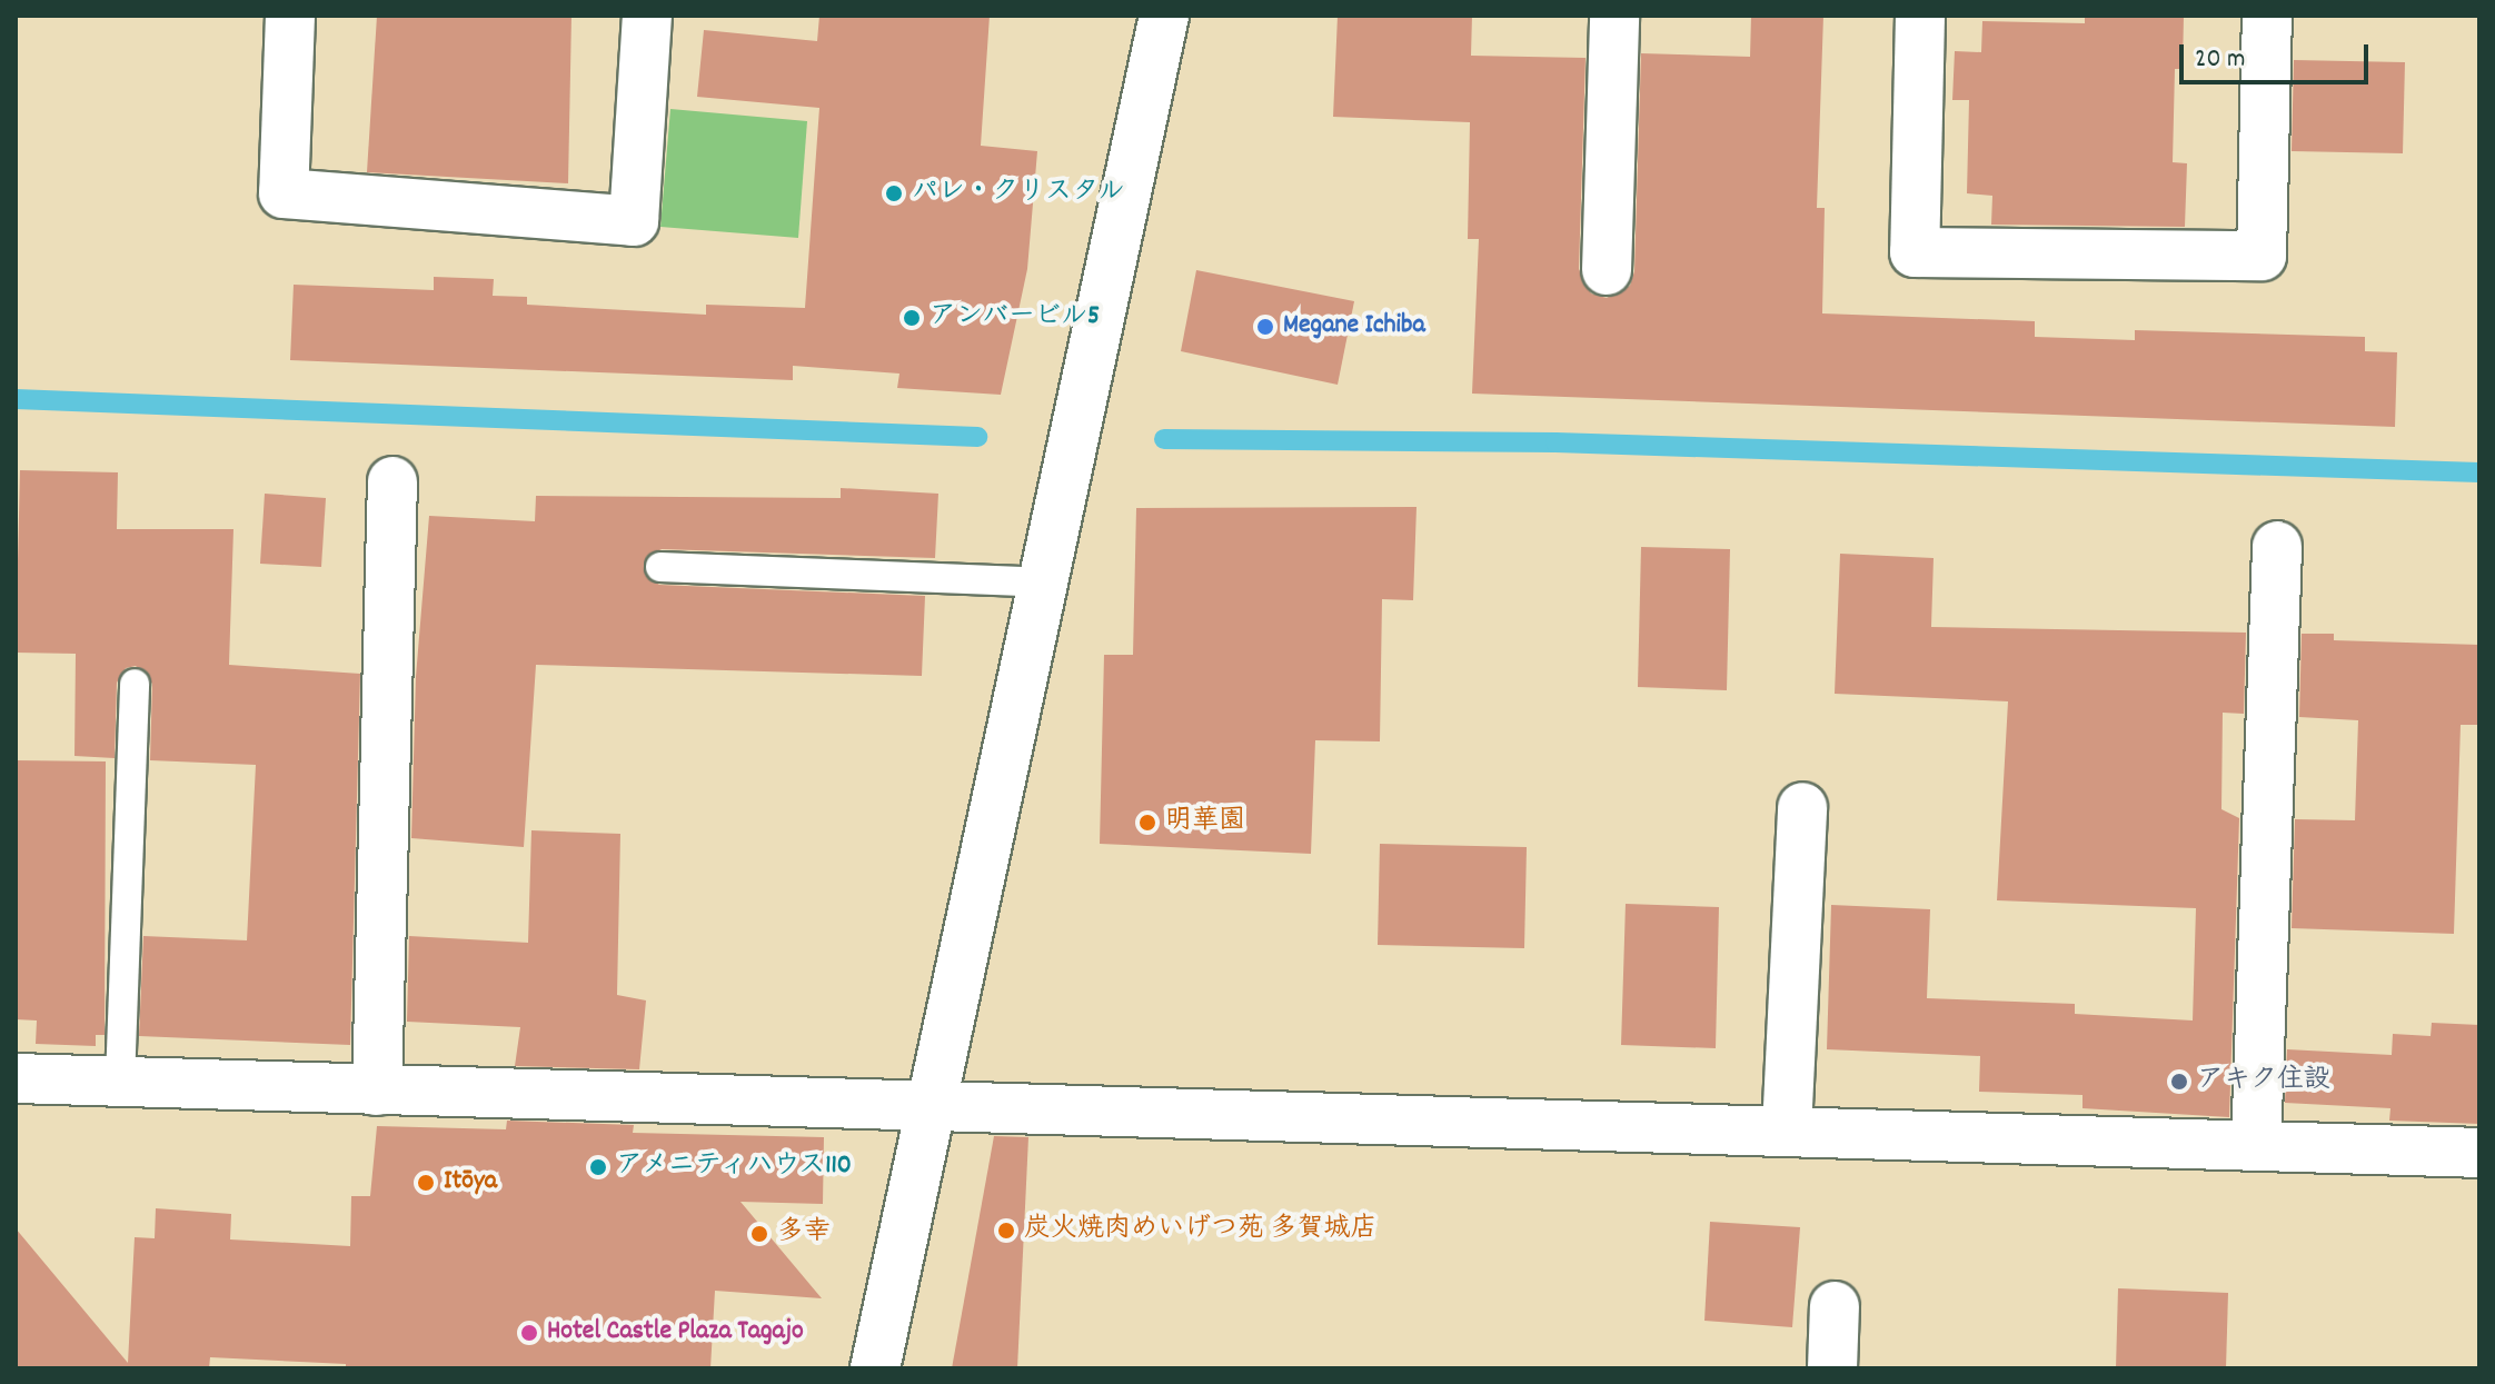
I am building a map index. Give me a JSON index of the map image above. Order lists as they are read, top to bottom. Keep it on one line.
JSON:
{"places":["パレ・クリスタル","アンバービル5","Megane Ichiba","明華園","アキク住設","アメニティハウス110","Itōya","炭火焼肉めいげつ苑 多賀城店","多幸","Hotel Castle Plaza Tagajo"],"scale_bar":"20 m"}
